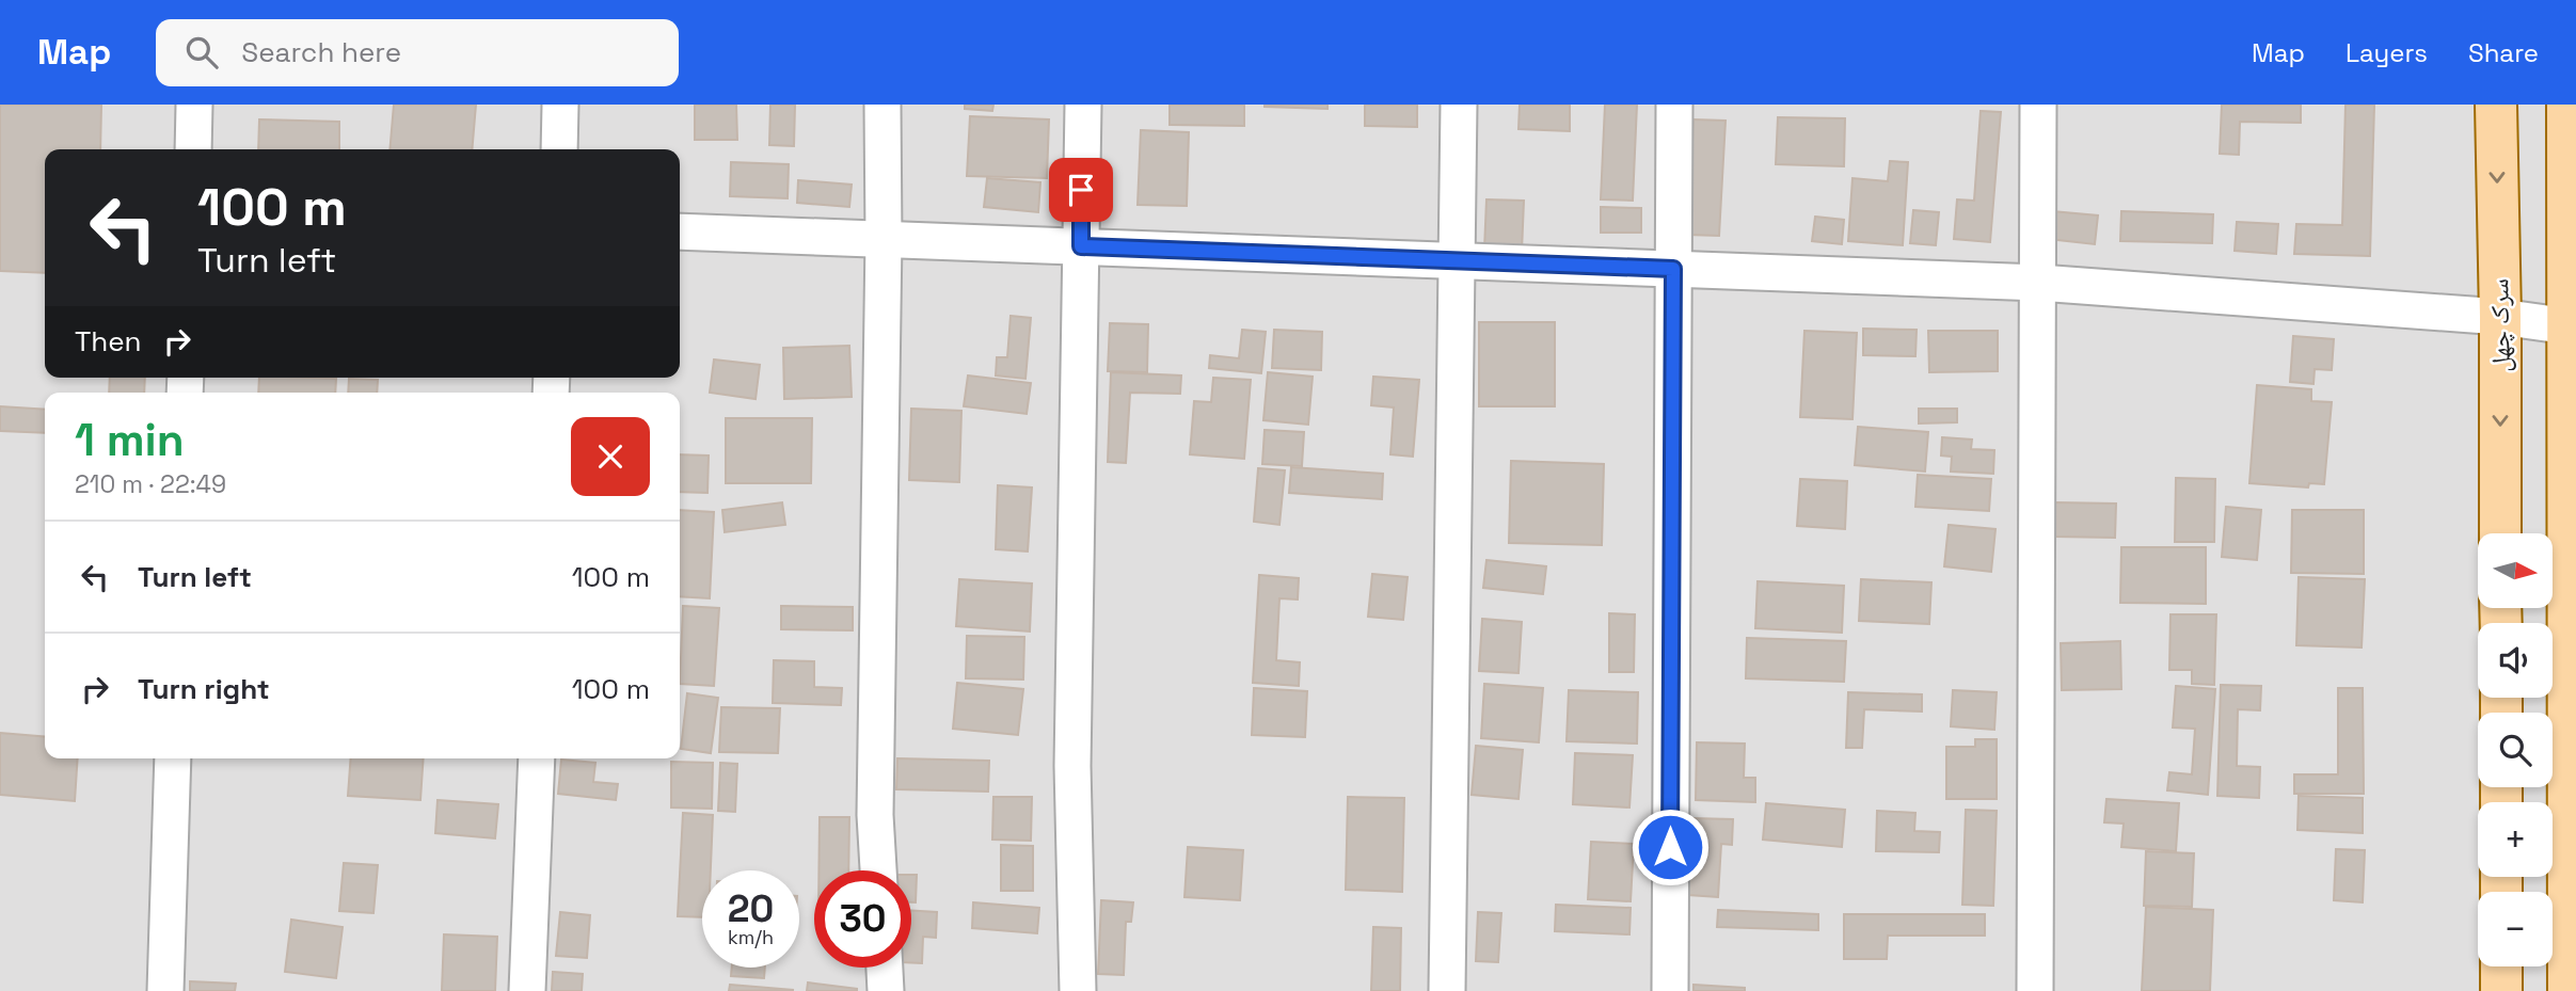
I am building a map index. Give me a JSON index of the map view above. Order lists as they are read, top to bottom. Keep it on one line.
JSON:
{"streets":{"main road":["سرک چهل"]},"north":"right","page":{"header":"Map","search":"Search here","nav":["Map","Layers","Share"],"turn":["100 m","Turn left"],"then":"Then","heading":["1 min","210 m · 22:49"],"list":[{"name":"Turn left","value":"100 m"},{"name":"Turn right","value":"100 m"}],"map_buttons":["+","−"],"speed":"20 km/h","limit":"30"}}
